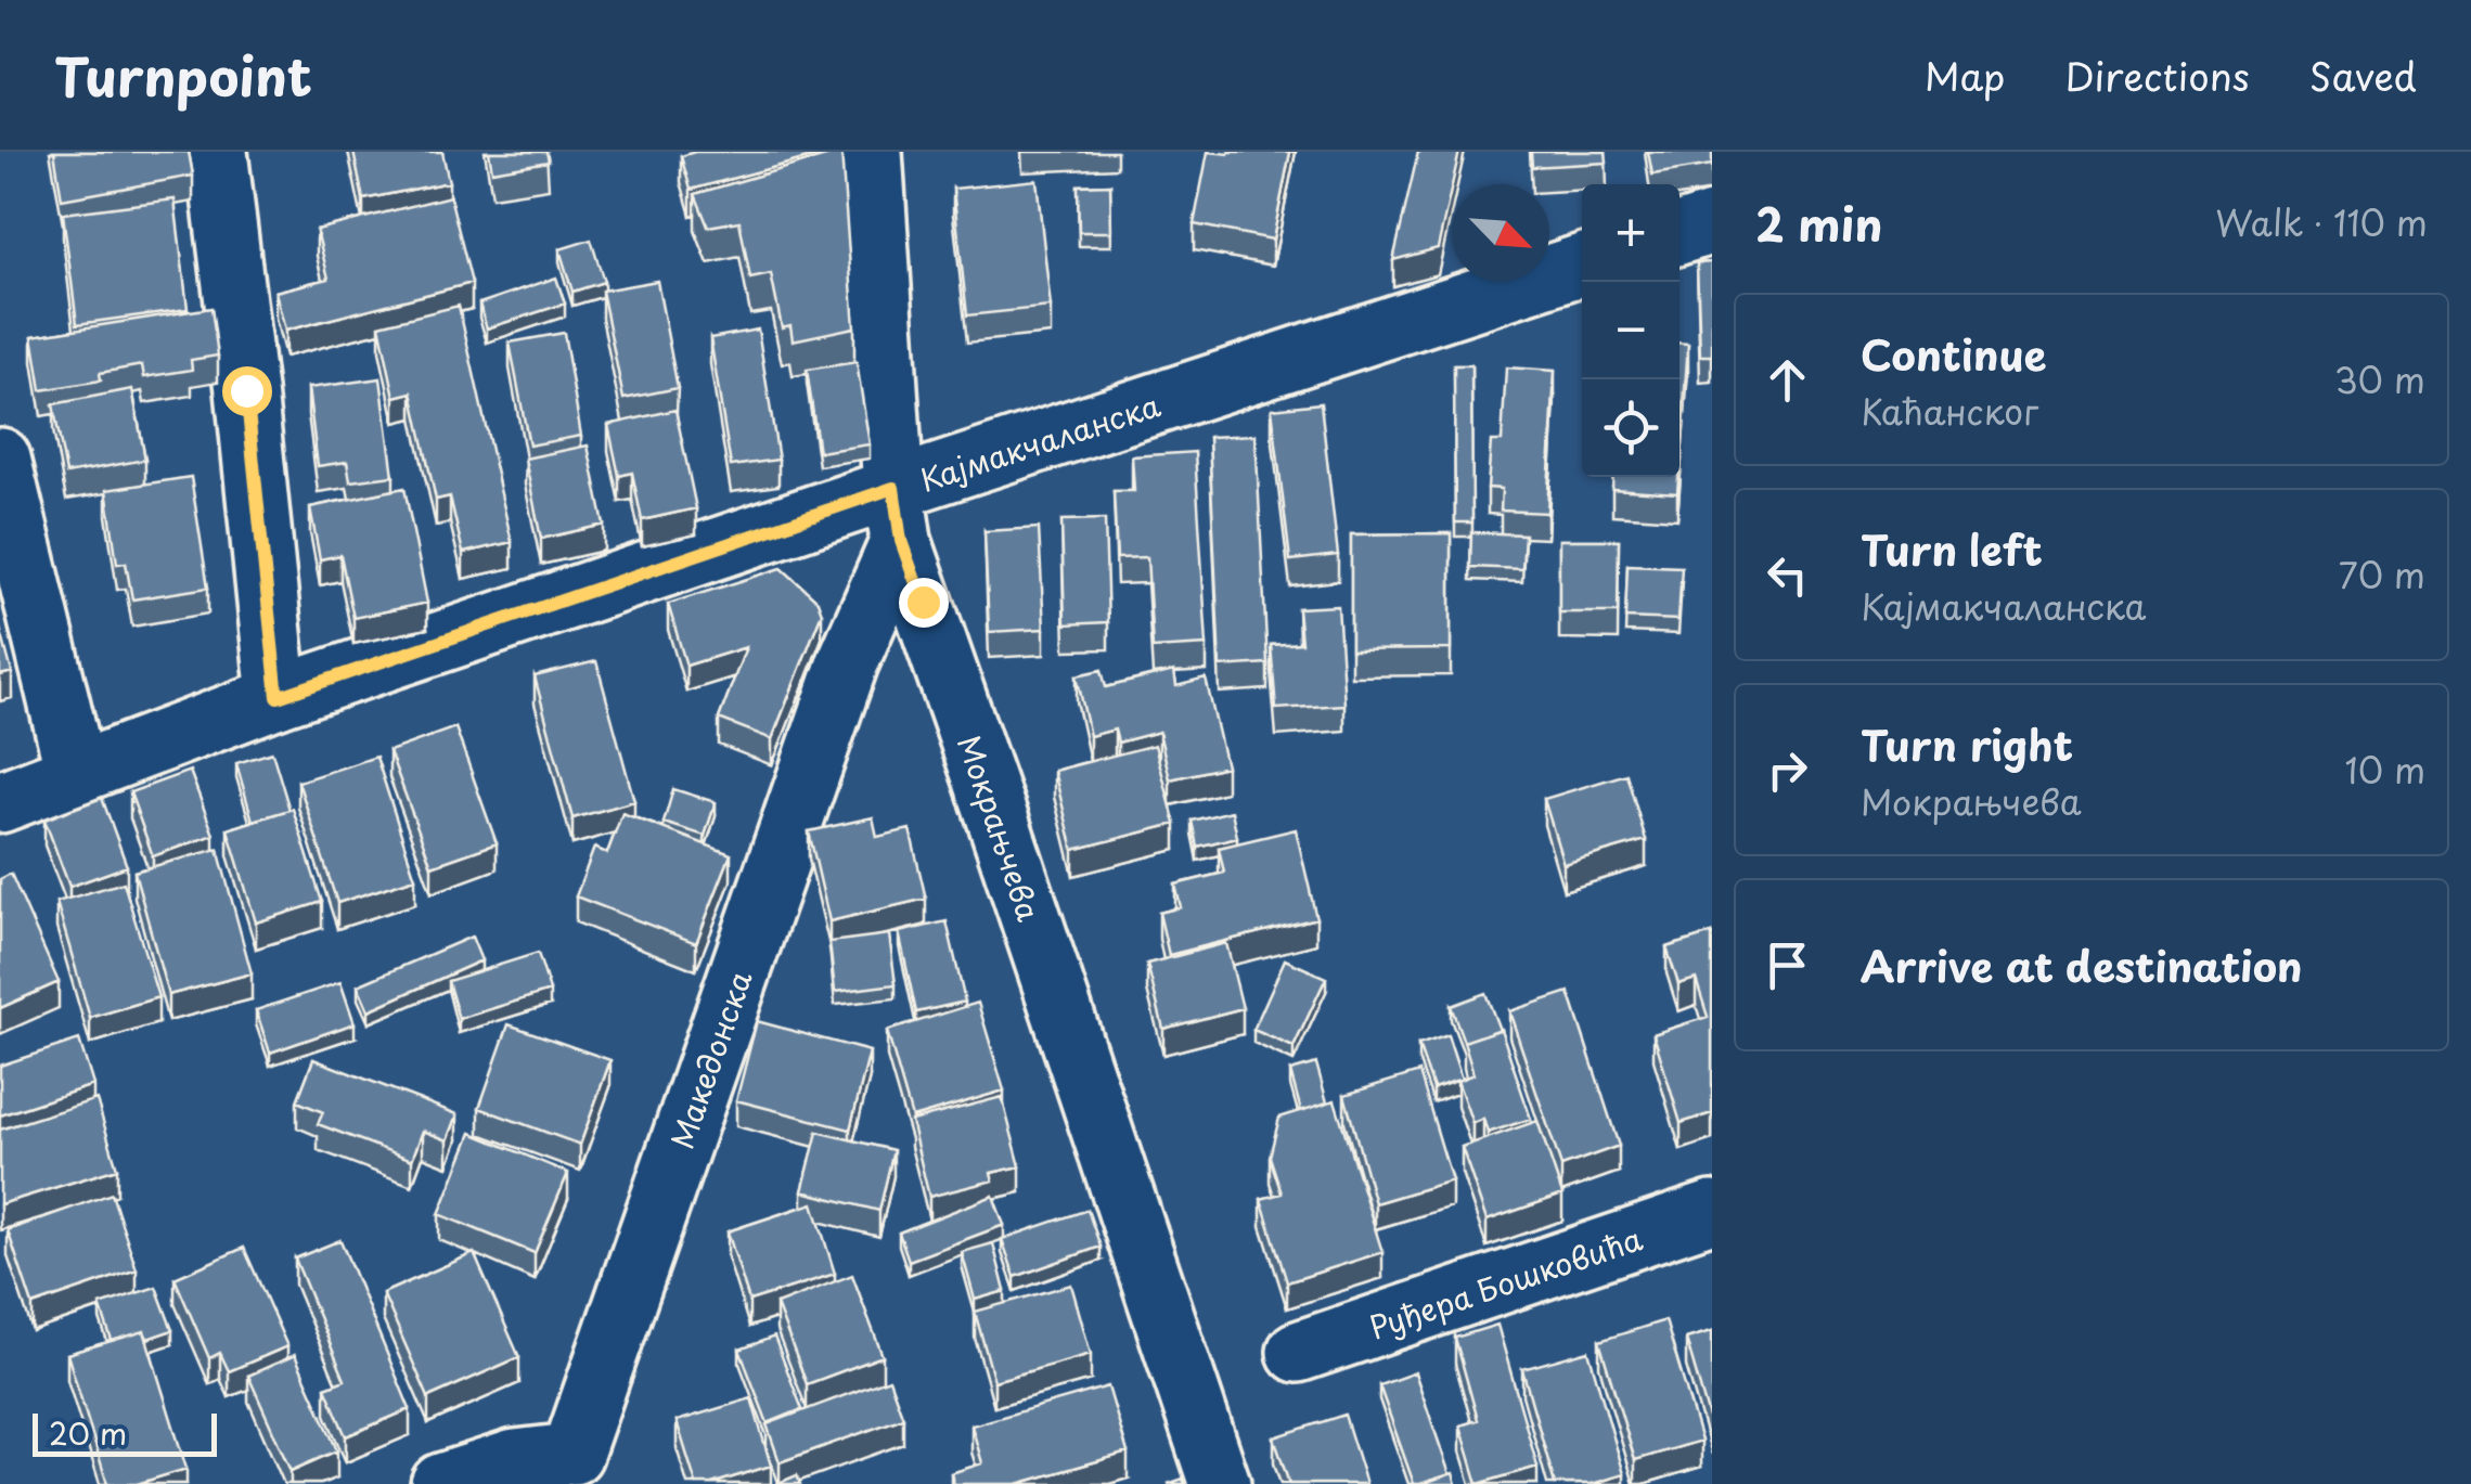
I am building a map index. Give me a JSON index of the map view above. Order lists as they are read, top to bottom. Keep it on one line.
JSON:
{"streets":{"street":["Кајмакчаланска","Мокрањчева","Македонска","Руђера Бошковића"]},"crossings":[["Кајмакчаланска","Мокрањчева"],["Кајмакчаланска","Македонска"],["Мокрањчева","Македонска"]],"scale_bar":"20 m","north":"bottom right","page":{"header":"Turnpoint","nav":["Map","Directions","Saved"],"heading":["2 min","Walk · 110 m"],"map_buttons":["+","−"],"list":[["Continue","Каћанског","30 m"],["Turn left","Кајмакчаланска","70 m"],["Turn right","Мокрањчева","10 m"],"Arrive at destination"],"scale":"20 m"}}
